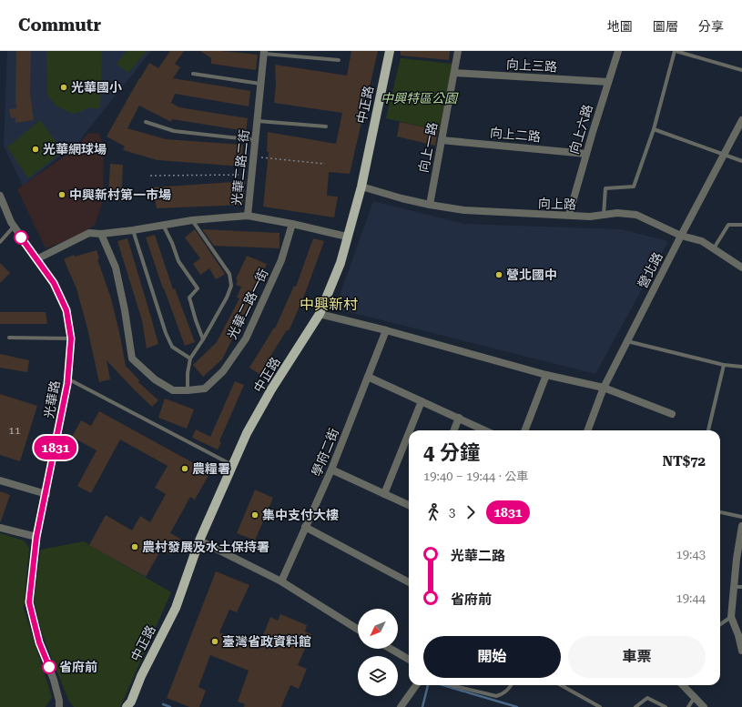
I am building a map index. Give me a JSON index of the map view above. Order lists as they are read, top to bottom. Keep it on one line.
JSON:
{"streets":{"main road":["中正路"],"street":["向上三路","向上六路","向上二路","向上一路","光華二路二街","向上路","營北路","光華二路一街","光華路","學府二街"]},"crossings":[["向上三路","向上六路"],["向上三路","向上一路"],["中正路","向上路"],["向上六路","向上二路"],["向上六路","向上路"],["向上二路","向上一路"],["向上一路","向上路"],["向上路","營北路"]],"districts":["中興新村"],"parks":["中興特區公園"],"places":["光華國小","光華網球場","中興新村第一市場","營北國中","農糧署","集中支付大樓","農村發展及水土保持署","臺灣省政資料館","省府前"],"lines":["bus line 1831"],"house_numbers":["11"],"north":"bottom left","page":{"header":"Commutr","nav":["地圖","圖層","分享"],"on_map":"1831","heading":["4 分鐘","19:40 – 19:44 · 公車","NT$72"],"legs":["3","1831"],"list":[{"name":"光華二路","value":"19:43"},{"name":"省府前","value":"19:44"}],"buttons":["開始","車票"]}}
